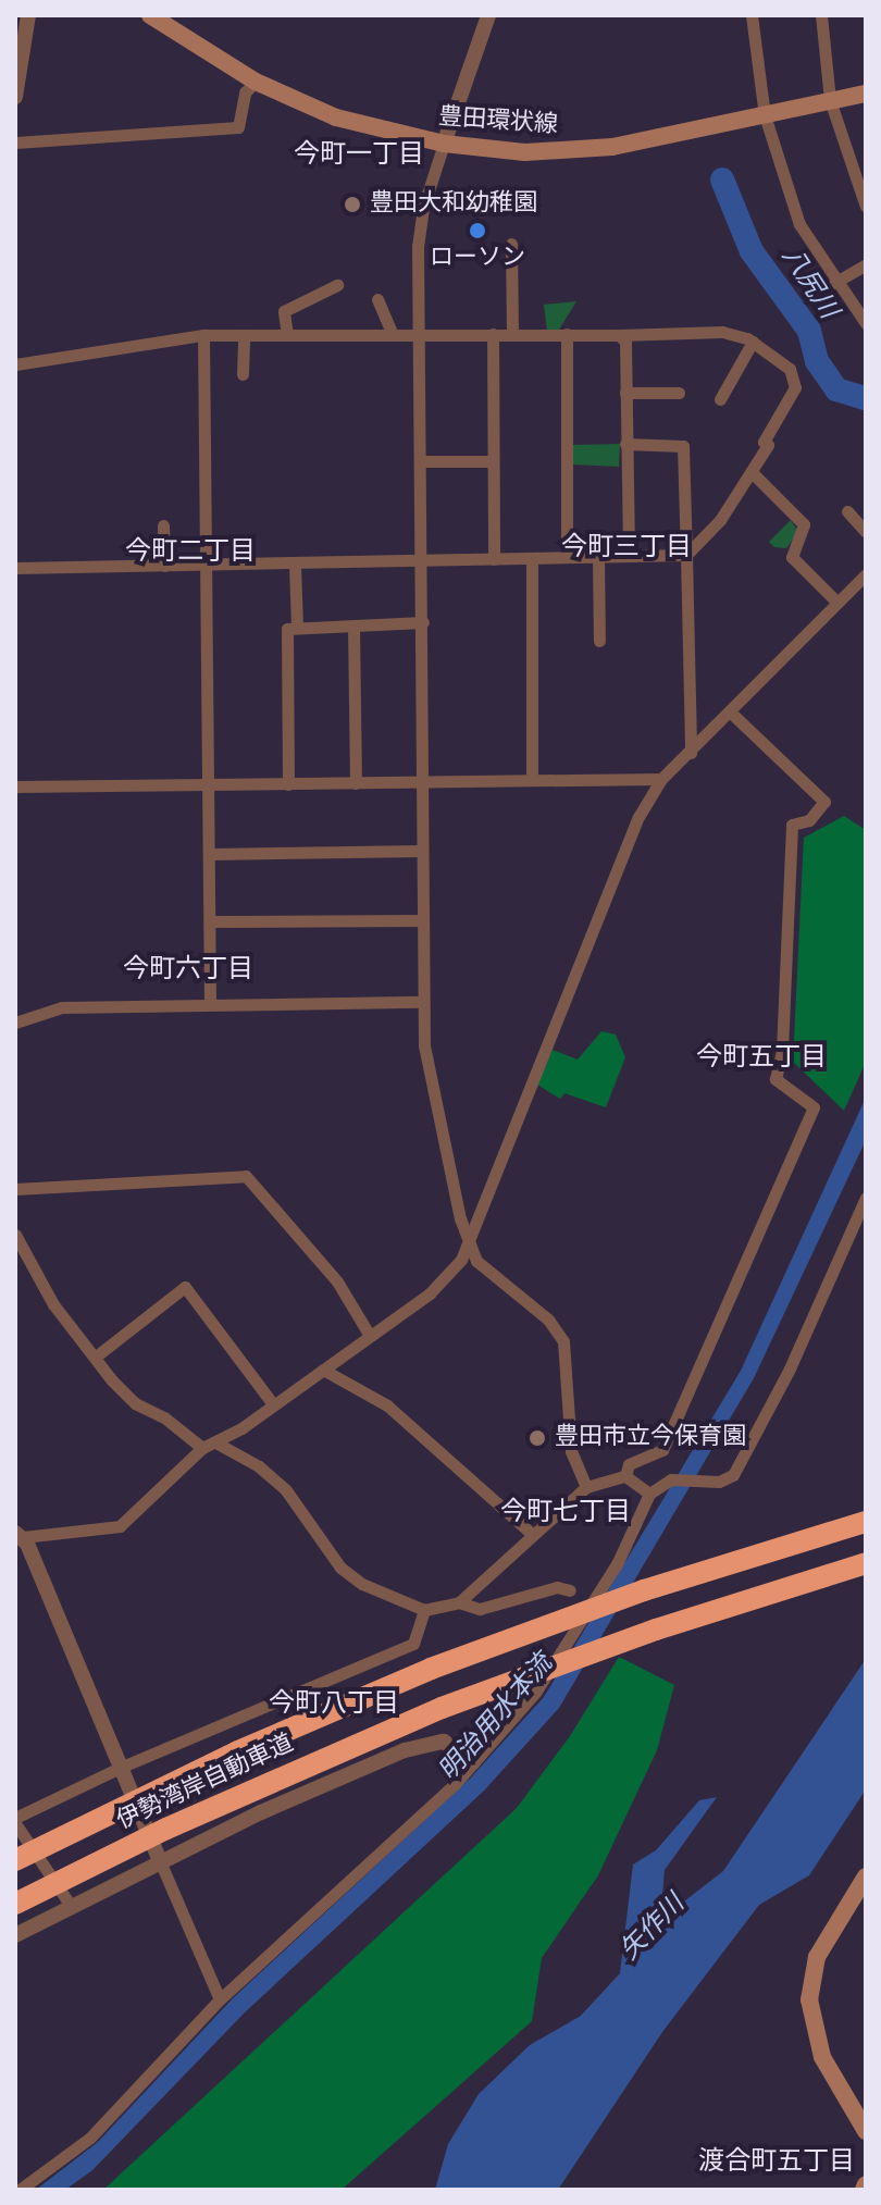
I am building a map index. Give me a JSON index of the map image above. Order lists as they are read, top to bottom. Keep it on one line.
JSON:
{"streets":{"highway":["伊勢湾岸自動車道"],"main road":["豊田環状線"]},"districts":["今町一丁目","今町三丁目","今町二丁目","今町六丁目","今町五丁目","今町七丁目","今町八丁目","渡合町五丁目"],"water":["八尻川","明治用水本流","矢作川"],"places":["豊田大和幼稚園","ローソン","豊田市立今保育園"]}
